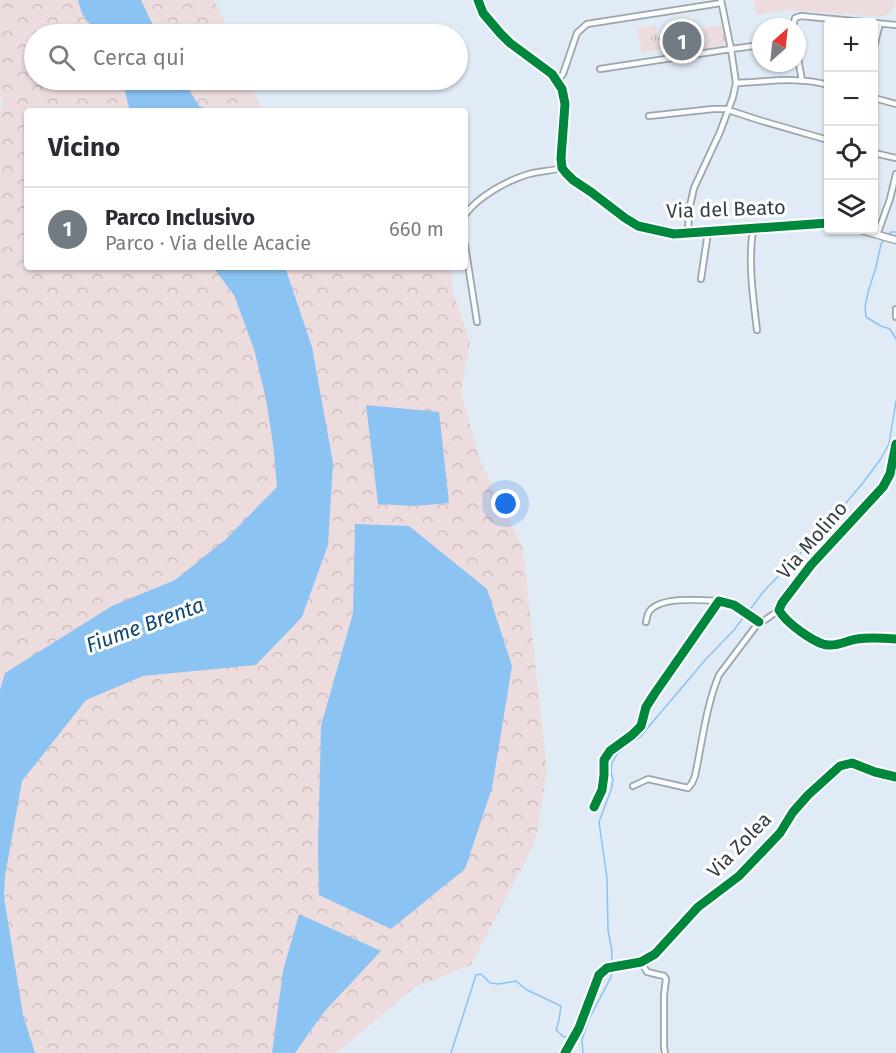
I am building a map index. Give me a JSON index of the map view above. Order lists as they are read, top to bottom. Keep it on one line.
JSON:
{"streets":{"street":["Via del Beato","Via Molino","Via Zolea"]},"water":["Fiume Brenta"],"north":"top right","page":{"map_buttons":["+","−"],"pins":"1","search":"Cerca qui","heading":"Vicino","list":[{"mark":"1","name":"Parco Inclusivo","note":"Parco · Via delle Acacie","value":"660 m"}]}}
